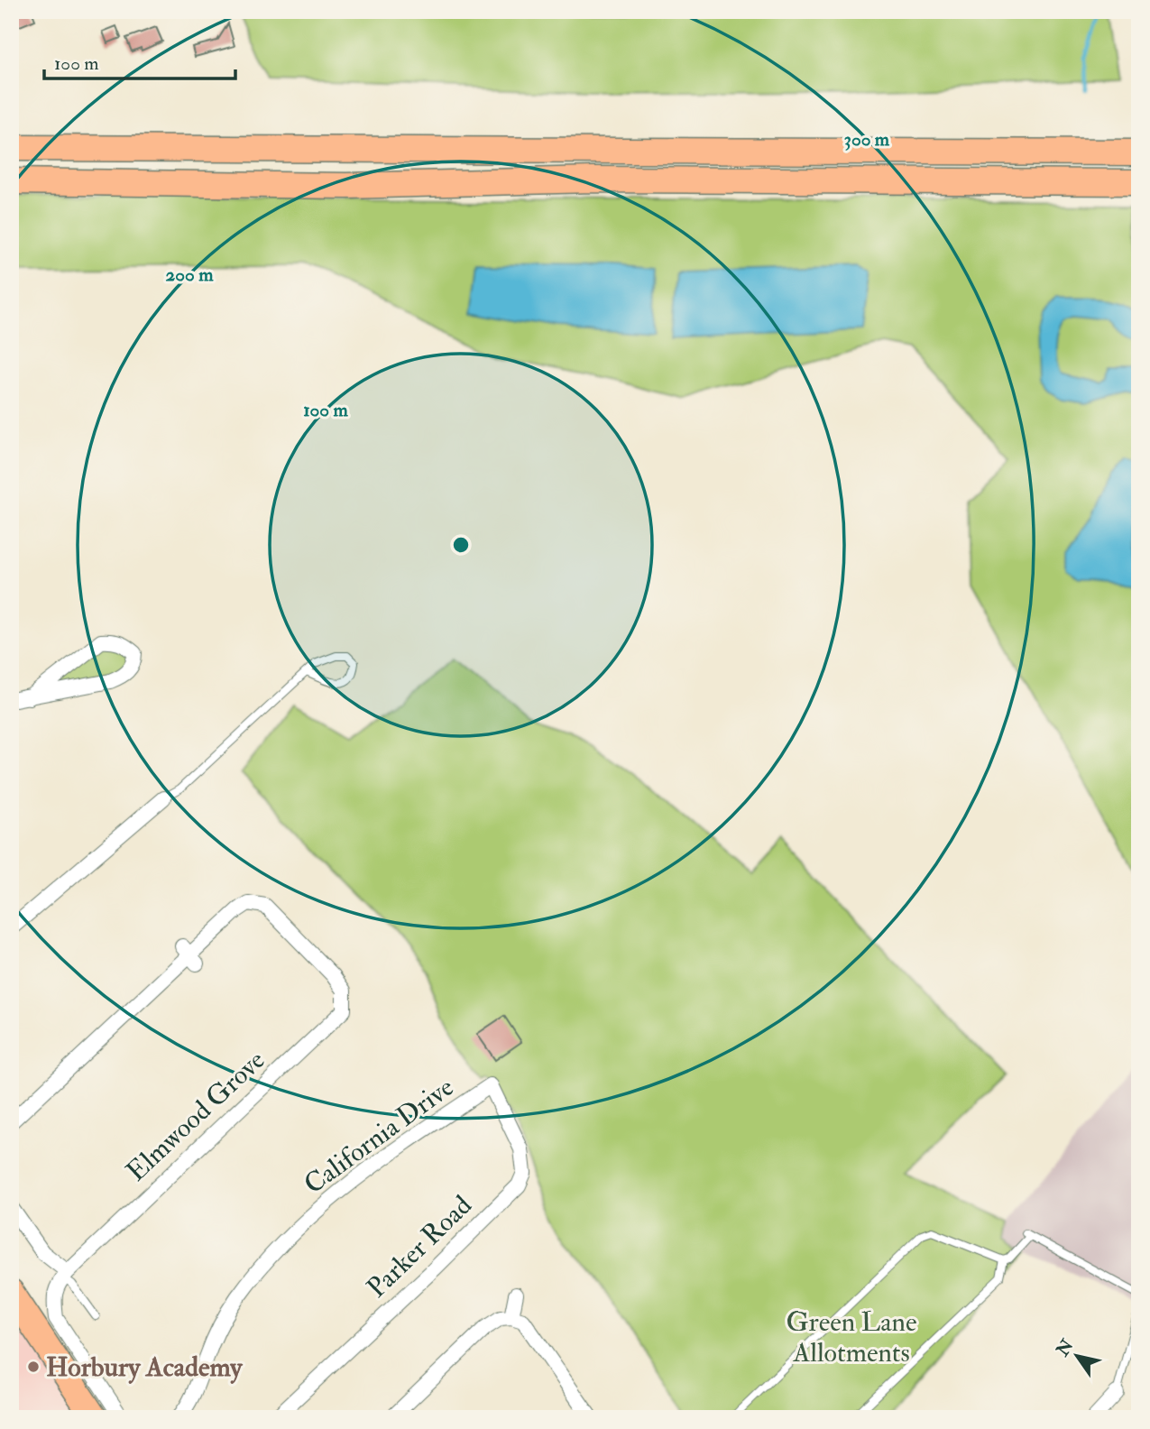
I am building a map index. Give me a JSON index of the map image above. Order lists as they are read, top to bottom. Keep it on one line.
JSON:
{"streets":{"street":["Elmwood Grove","California Drive","Parker Road"]},"crossings":[["California Drive","Parker Road"]],"parks":["Green Lane Allotments"],"places":["Horbury Academy"],"scale_bar":"100 m","north":"top left","rings":["300 m","200 m","100 m"]}
